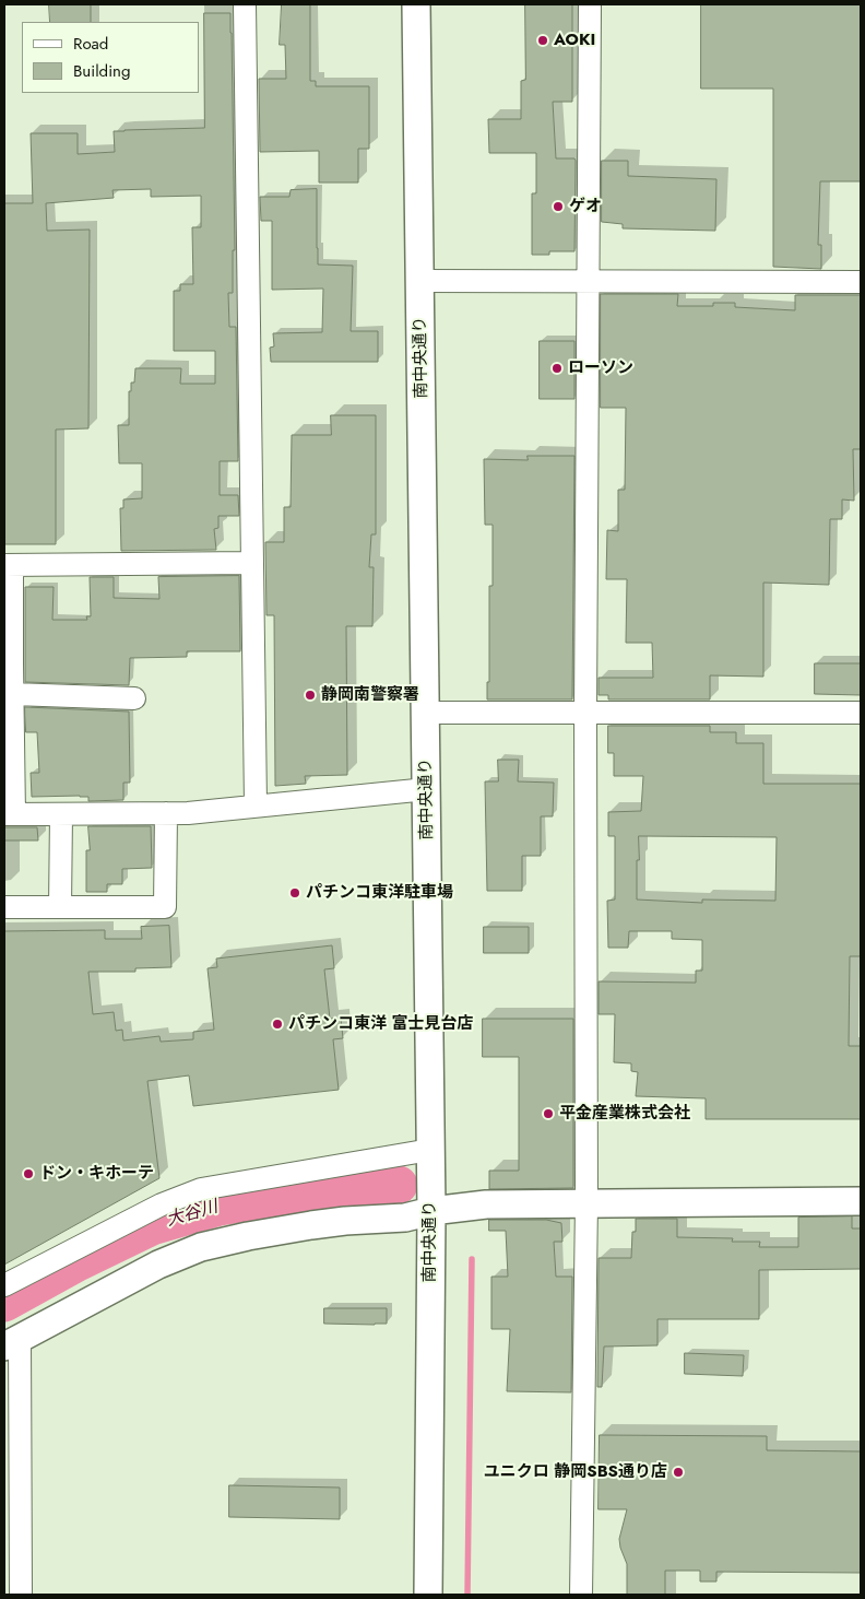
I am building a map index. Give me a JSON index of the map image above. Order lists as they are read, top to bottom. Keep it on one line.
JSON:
{"streets":{"street":["南中央通り"]},"water":["大谷川"],"places":["AOKI","ゲオ","ローソン","静岡南警察署","パチンコ東洋駐車場","パチンコ東洋 富士見台店","平金産業株式会社","ドン・キホーテ","ユニクロ 静岡SBS通り店"],"legend":["Road","Building"]}
